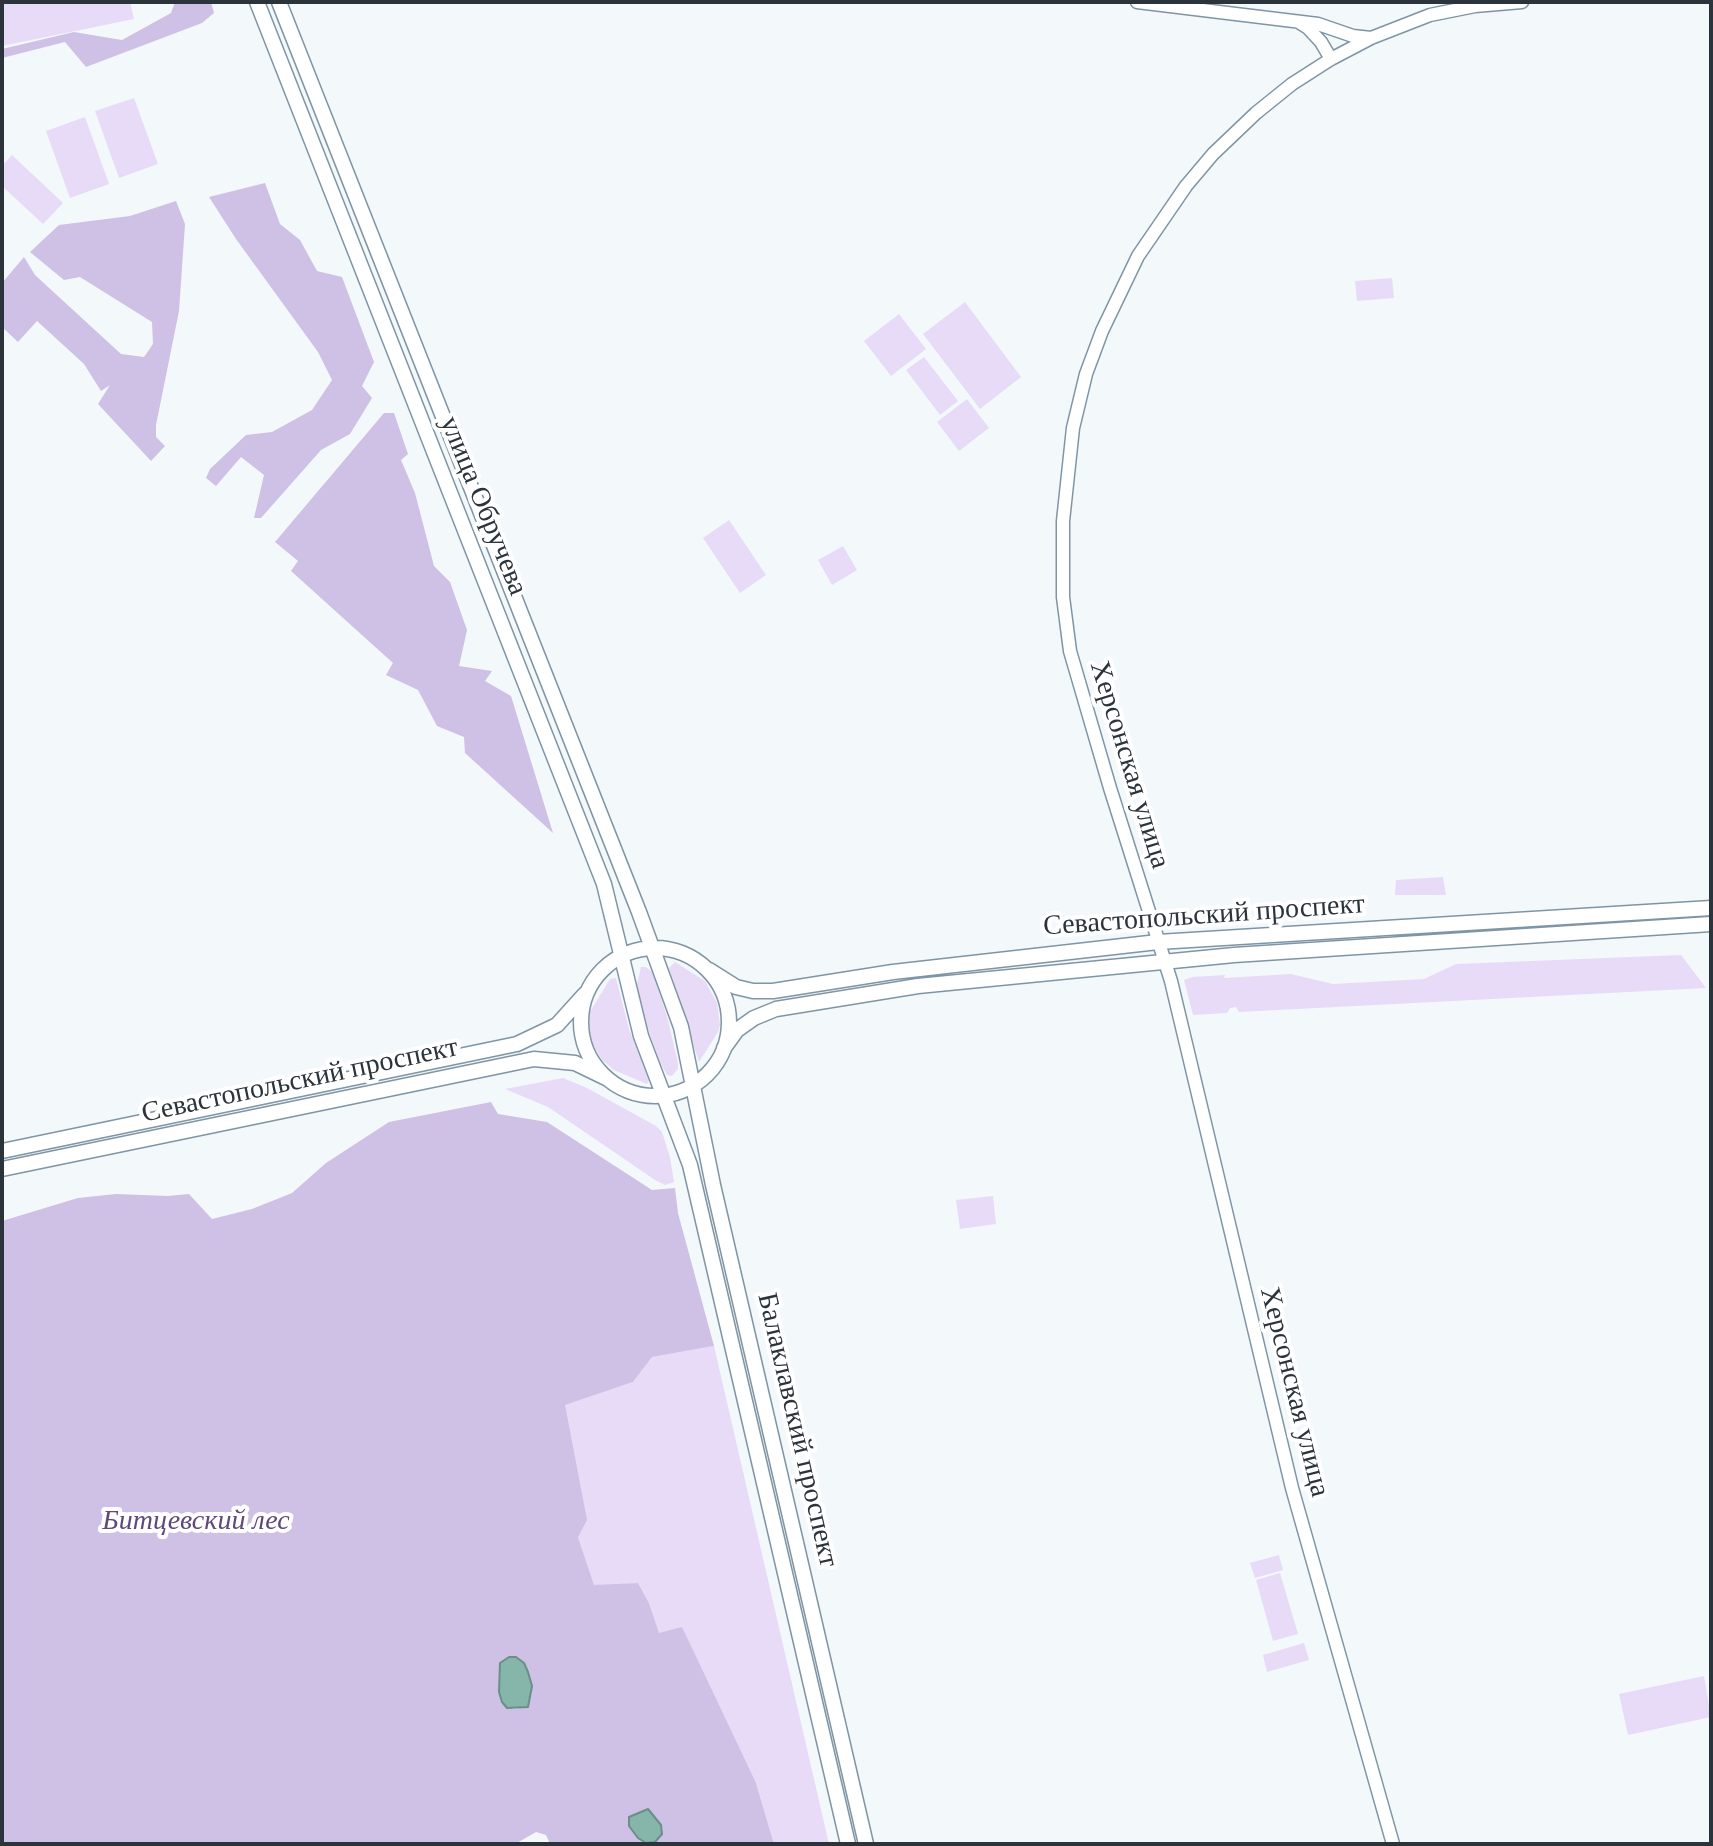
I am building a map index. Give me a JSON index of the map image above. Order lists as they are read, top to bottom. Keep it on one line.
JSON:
{"streets":{"main road":["улица Обручева","Севастопольский проспект","Балаклавский проспект"],"street":["Херсонская улица"]},"crossings":[["улица Обручева","Севастопольский проспект"],["улица Обручева","Балаклавский проспект"],["Херсонская улица","Севастопольский проспект"],["Севастопольский проспект","Балаклавский проспект"]],"parks":["Битцевский лес"]}
